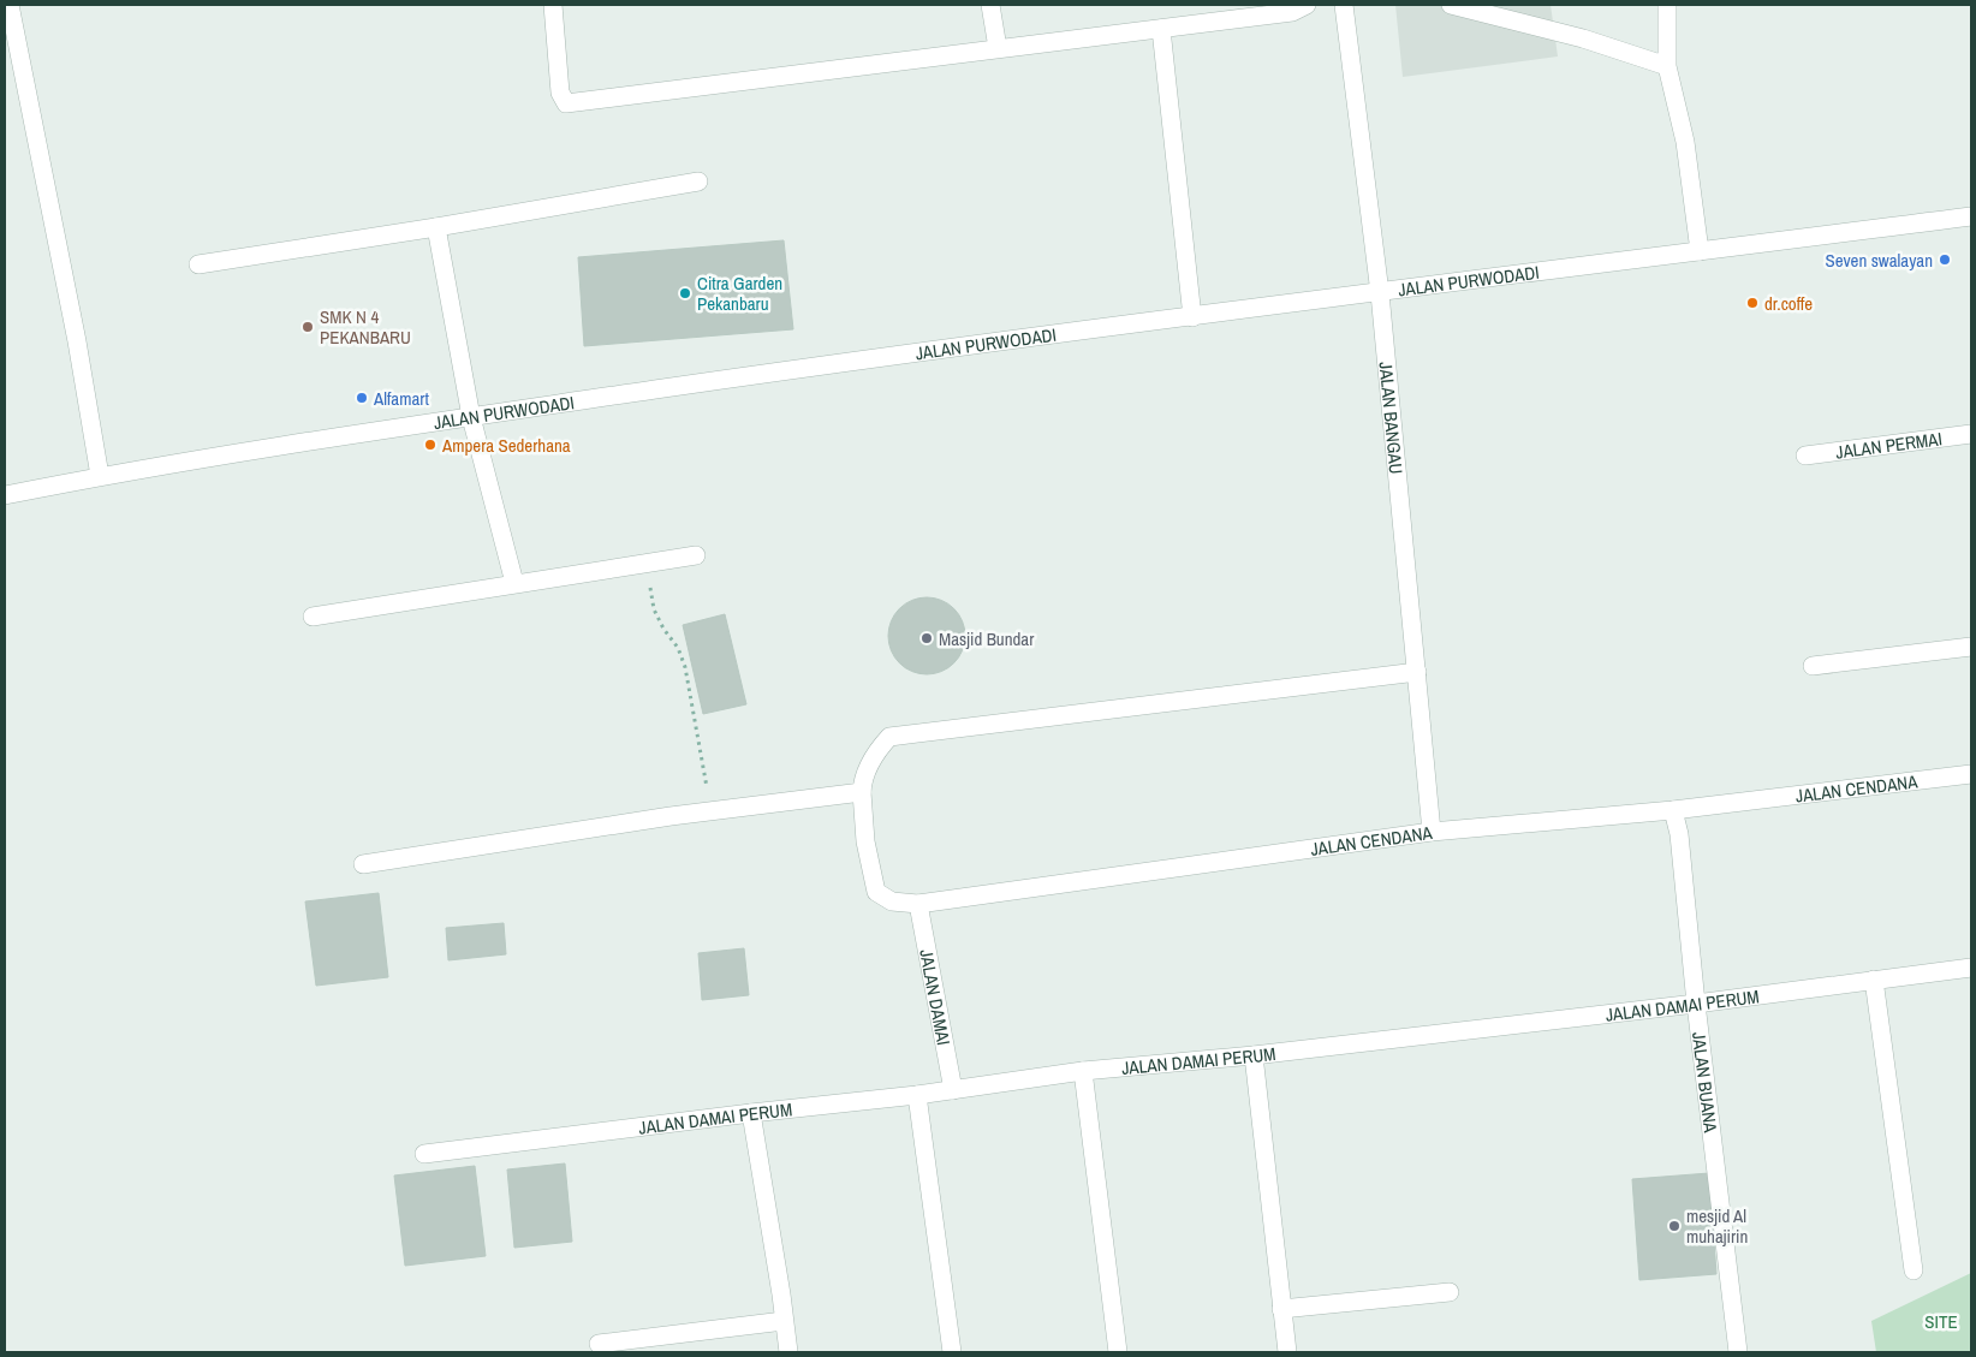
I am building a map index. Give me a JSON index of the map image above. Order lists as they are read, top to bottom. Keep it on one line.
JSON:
{"streets":{"street":["JALAN PURWODADI","JALAN BANGAU","JALAN PERMAI","JALAN CENDANA","JALAN DAMAI","JALAN DAMAI PERUM","JALAN BUANA"]},"crossings":[["JALAN PURWODADI","JALAN BANGAU"],["JALAN BANGAU","JALAN CENDANA"],["JALAN CENDANA","JALAN DAMAI"],["JALAN CENDANA","JALAN BUANA"],["JALAN DAMAI","JALAN DAMAI PERUM"],["JALAN DAMAI PERUM","JALAN BUANA"]],"parks":["SITE"],"places":["Seven swalayan","Citra Garden Pekanbaru","dr.coffe","SMK N 4 PEKANBARU","Alfamart","Ampera Sederhana","Masjid Bundar","mesjid Al muhajirin"]}
